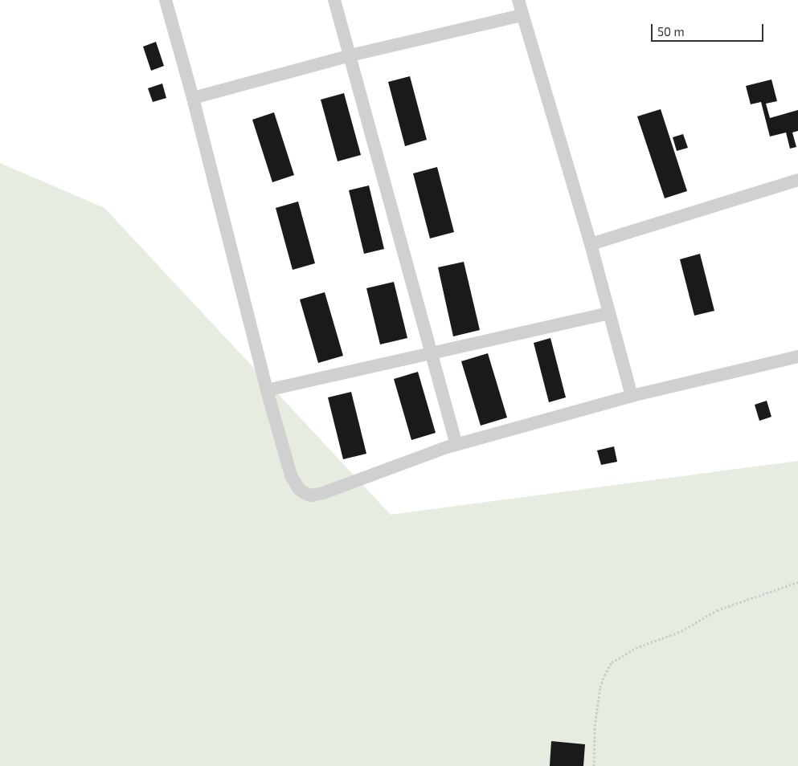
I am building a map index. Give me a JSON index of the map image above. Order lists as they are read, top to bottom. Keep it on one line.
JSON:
{"scale_bar":"50 m"}
